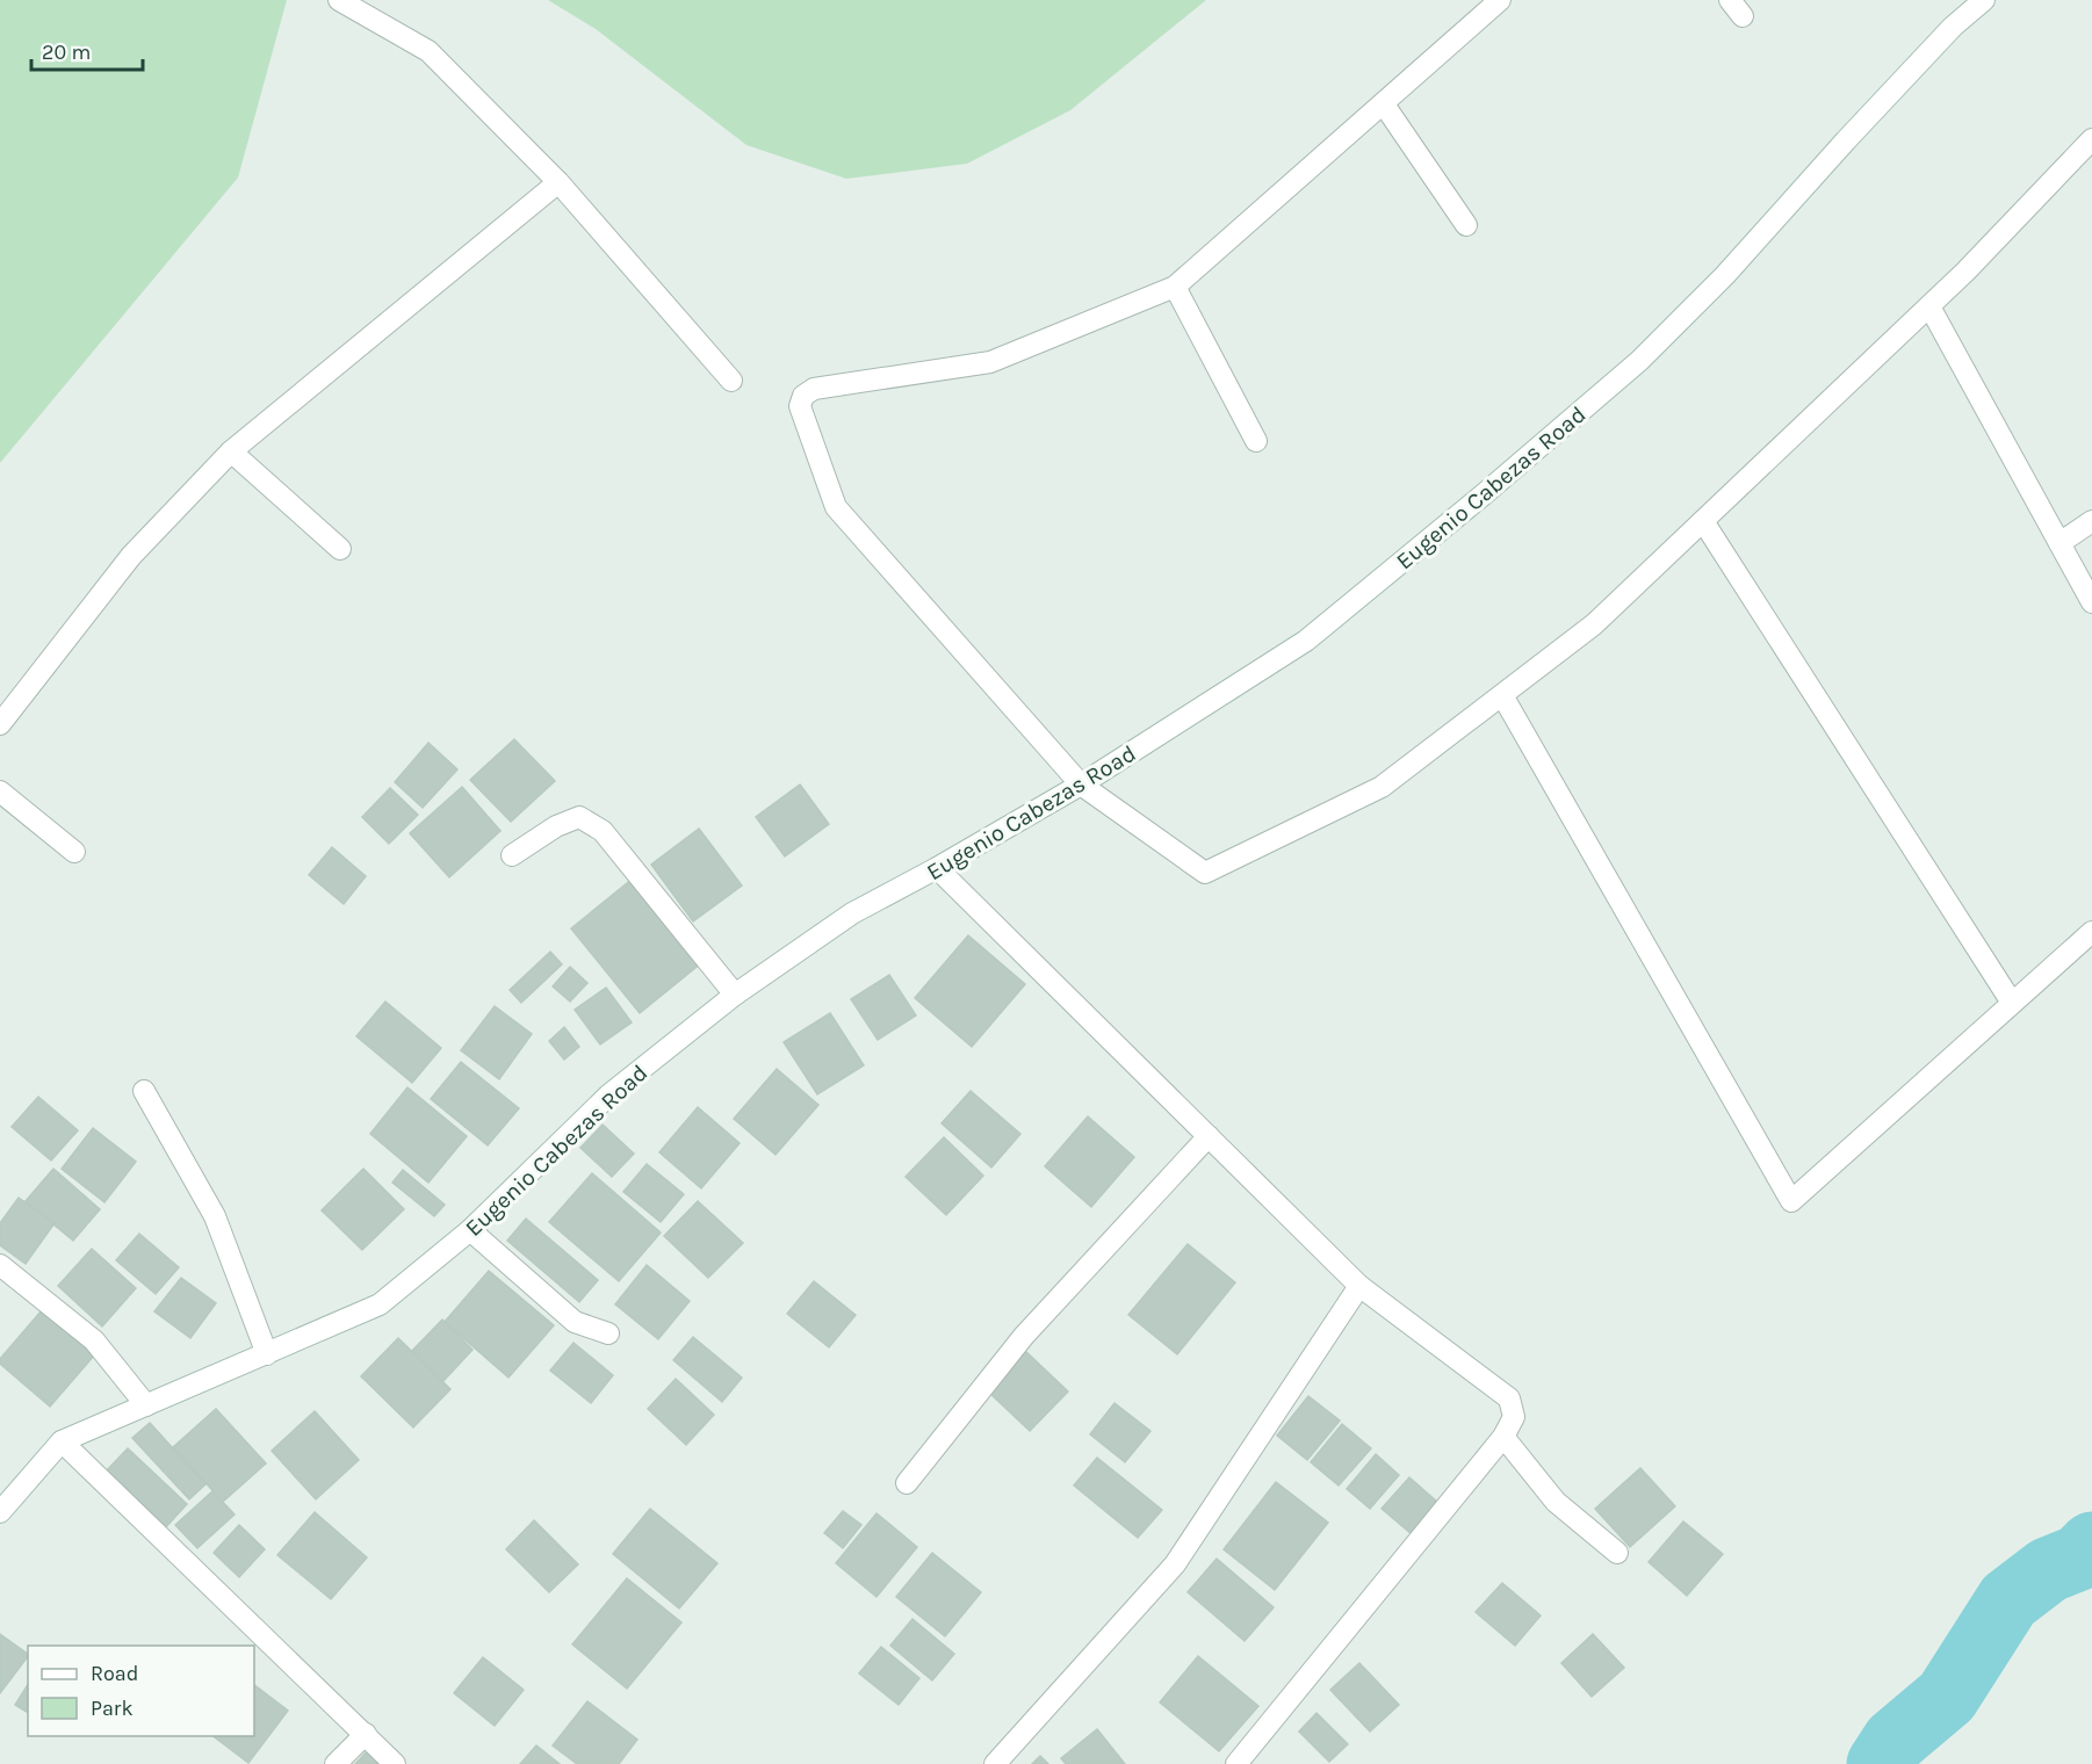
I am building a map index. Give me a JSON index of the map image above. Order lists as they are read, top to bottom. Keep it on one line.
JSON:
{"streets":{"street":["Eugenio Cabezas Road"]},"legend":["Road","Park"],"scale_bar":"20 m"}
